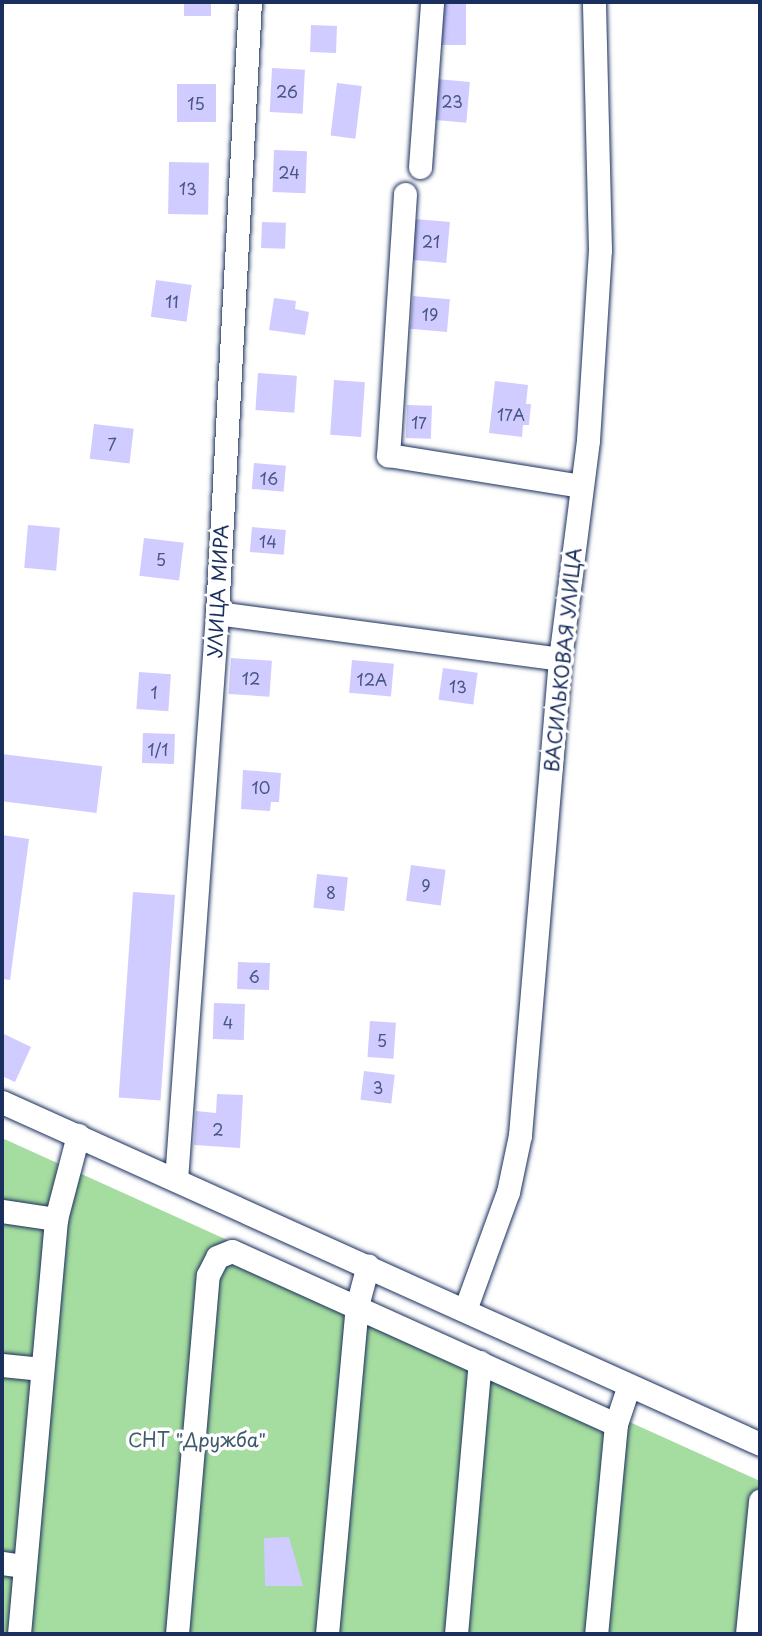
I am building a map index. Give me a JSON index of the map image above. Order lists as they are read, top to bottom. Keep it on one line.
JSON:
{"streets":{"street":["УЛИЦА МИРА","ВАСИЛЬКОВАЯ УЛИЦА"]},"parks":["СНТ \"Дружба\""],"house_numbers":["26","23","15","24","13","21","11","19","17А","17","7","16","14","5","12","12А","13","1","1/1","10","9","8","6","4","5","3","2"]}
